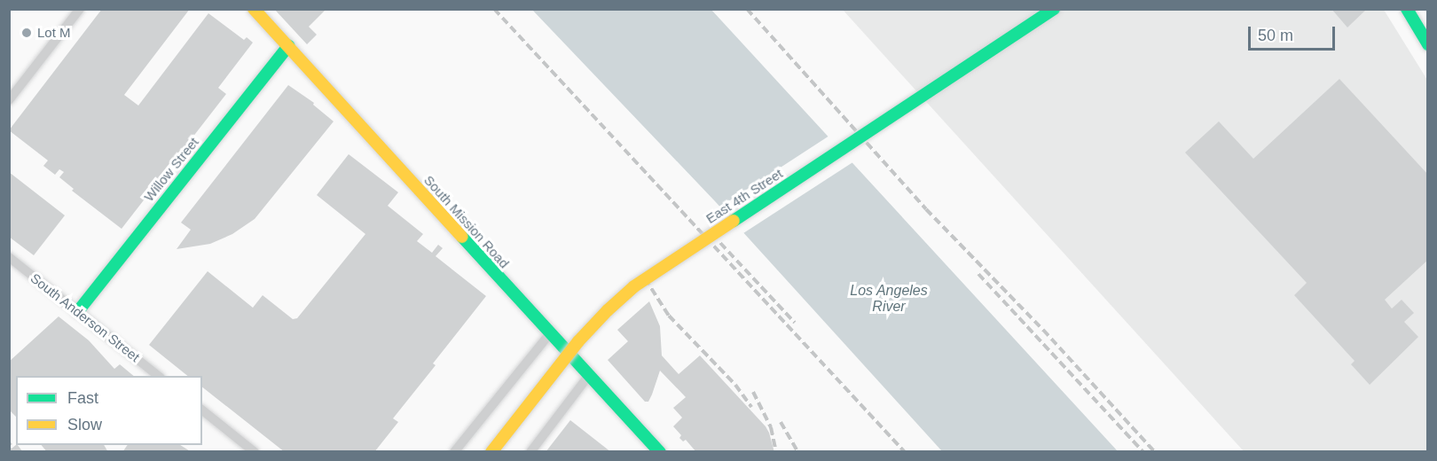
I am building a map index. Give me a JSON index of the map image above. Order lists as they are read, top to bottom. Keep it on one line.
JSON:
{"streets":{"street":["Willow Street","East 4th Street","South Mission Road","South Anderson Street"]},"crossings":[["Willow Street","South Mission Road"],["Willow Street","South Anderson Street"]],"water":["Los Angeles River"],"places":["Lot M"],"legend":["Fast","Slow"],"scale_bar":"50 m"}
